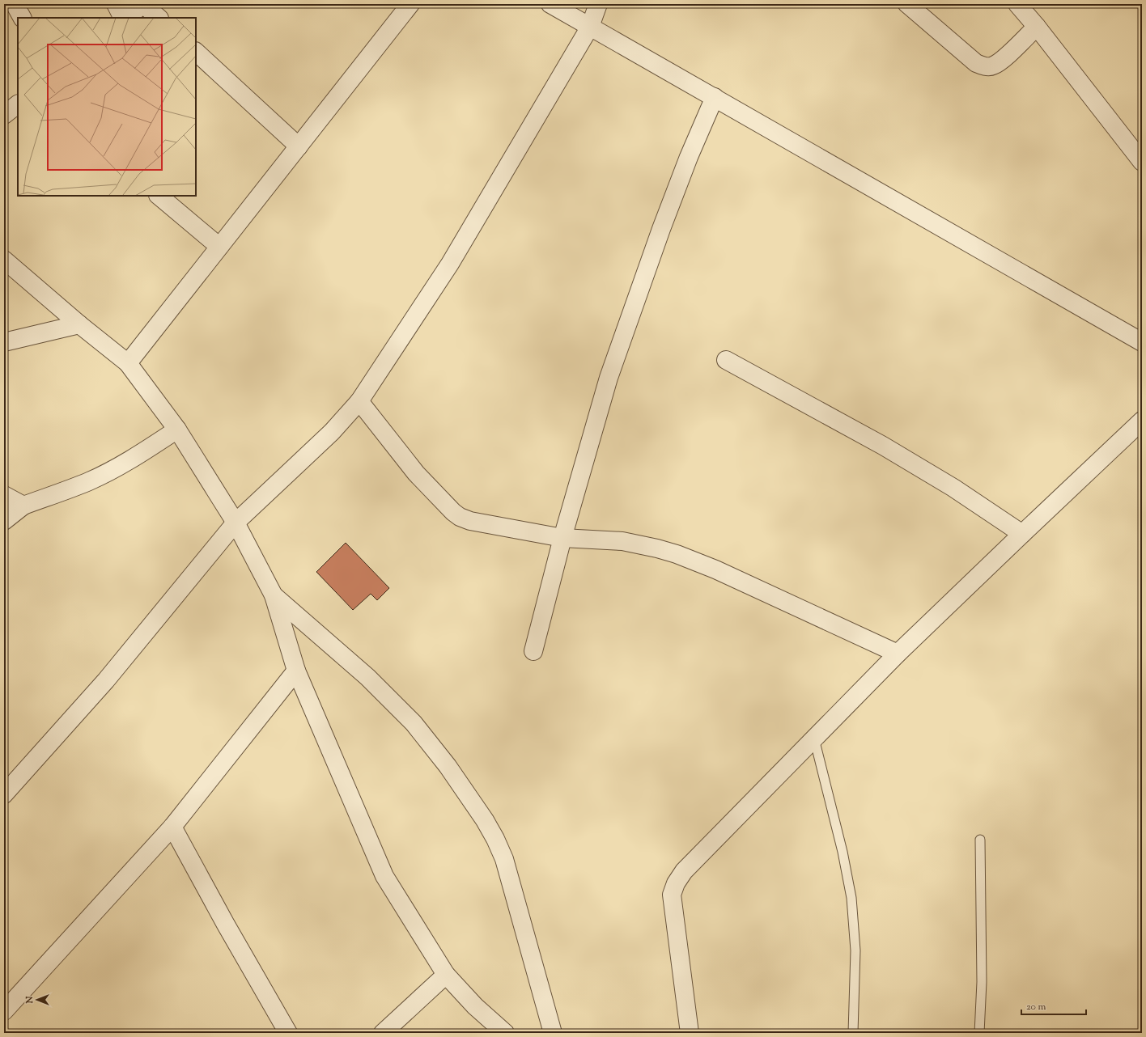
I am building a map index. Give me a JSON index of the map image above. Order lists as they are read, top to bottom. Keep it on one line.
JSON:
{"scale_bar":"20 m","north":"left"}
